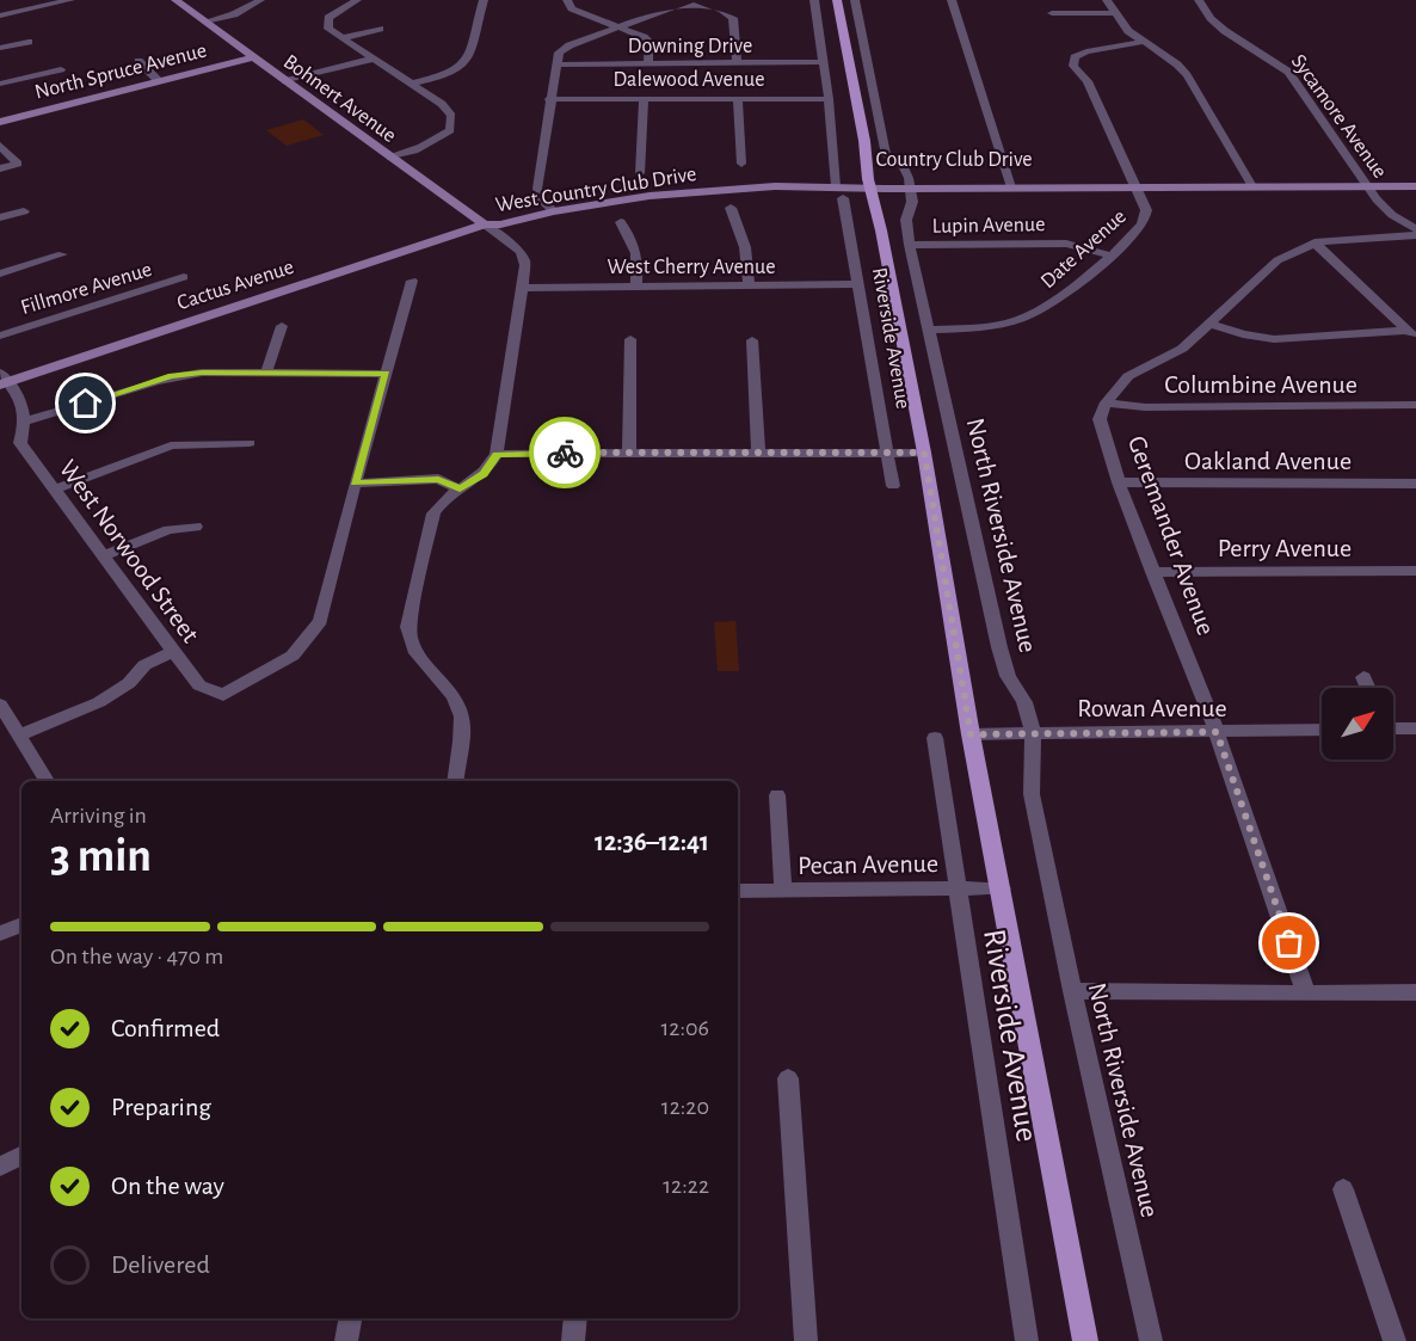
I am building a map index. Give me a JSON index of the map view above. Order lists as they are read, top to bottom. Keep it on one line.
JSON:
{"streets":{"street":["Downing Drive","North Spruce Avenue","Dalewood Avenue","Bohnert Avenue","Sycamore Avenue","Country Club Drive","West Country Club Drive","Lupin Avenue","Date Avenue","West Cherry Avenue","Cactus Avenue","Fillmore Avenue","Riverside Avenue","Columbine Avenue","Oakland Avenue","North Riverside Avenue","Geremander Avenue","Perry Avenue","West Norwood Street","Rowan Avenue","Pecan Avenue"]},"crossings":[["Downing Drive","Riverside Avenue"],["North Spruce Avenue","Bohnert Avenue"],["Dalewood Avenue","Riverside Avenue"],["Bohnert Avenue","West Country Club Drive"],["Bohnert Avenue","Cactus Avenue"],["Sycamore Avenue","Country Club Drive"],["Country Club Drive","West Country Club Drive"],["Country Club Drive","Date Avenue"],["Country Club Drive","Riverside Avenue"],["Country Club Drive","North Riverside Avenue"],["West Country Club Drive","Cactus Avenue"],["West Country Club Drive","Riverside Avenue"],["Lupin Avenue","Date Avenue"],["Lupin Avenue","North Riverside Avenue"],["Date Avenue","North Riverside Avenue"],["West Cherry Avenue","Riverside Avenue"],["Cactus Avenue","West Norwood Street"],["Riverside Avenue","Pecan Avenue"],["Columbine Avenue","Geremander Avenue"],["Oakland Avenue","Geremander Avenue"],["North Riverside Avenue","Rowan Avenue"],["Geremander Avenue","Perry Avenue"],["Geremander Avenue","Rowan Avenue"]],"north":"top right","page":{"heading":["3 min","Arriving in","12:36–12:41"],"bar":"On the way · 470 m","list":[["Confirmed","12:06"],["Preparing","12:20"],["On the way","12:22"],"Delivered"]}}
